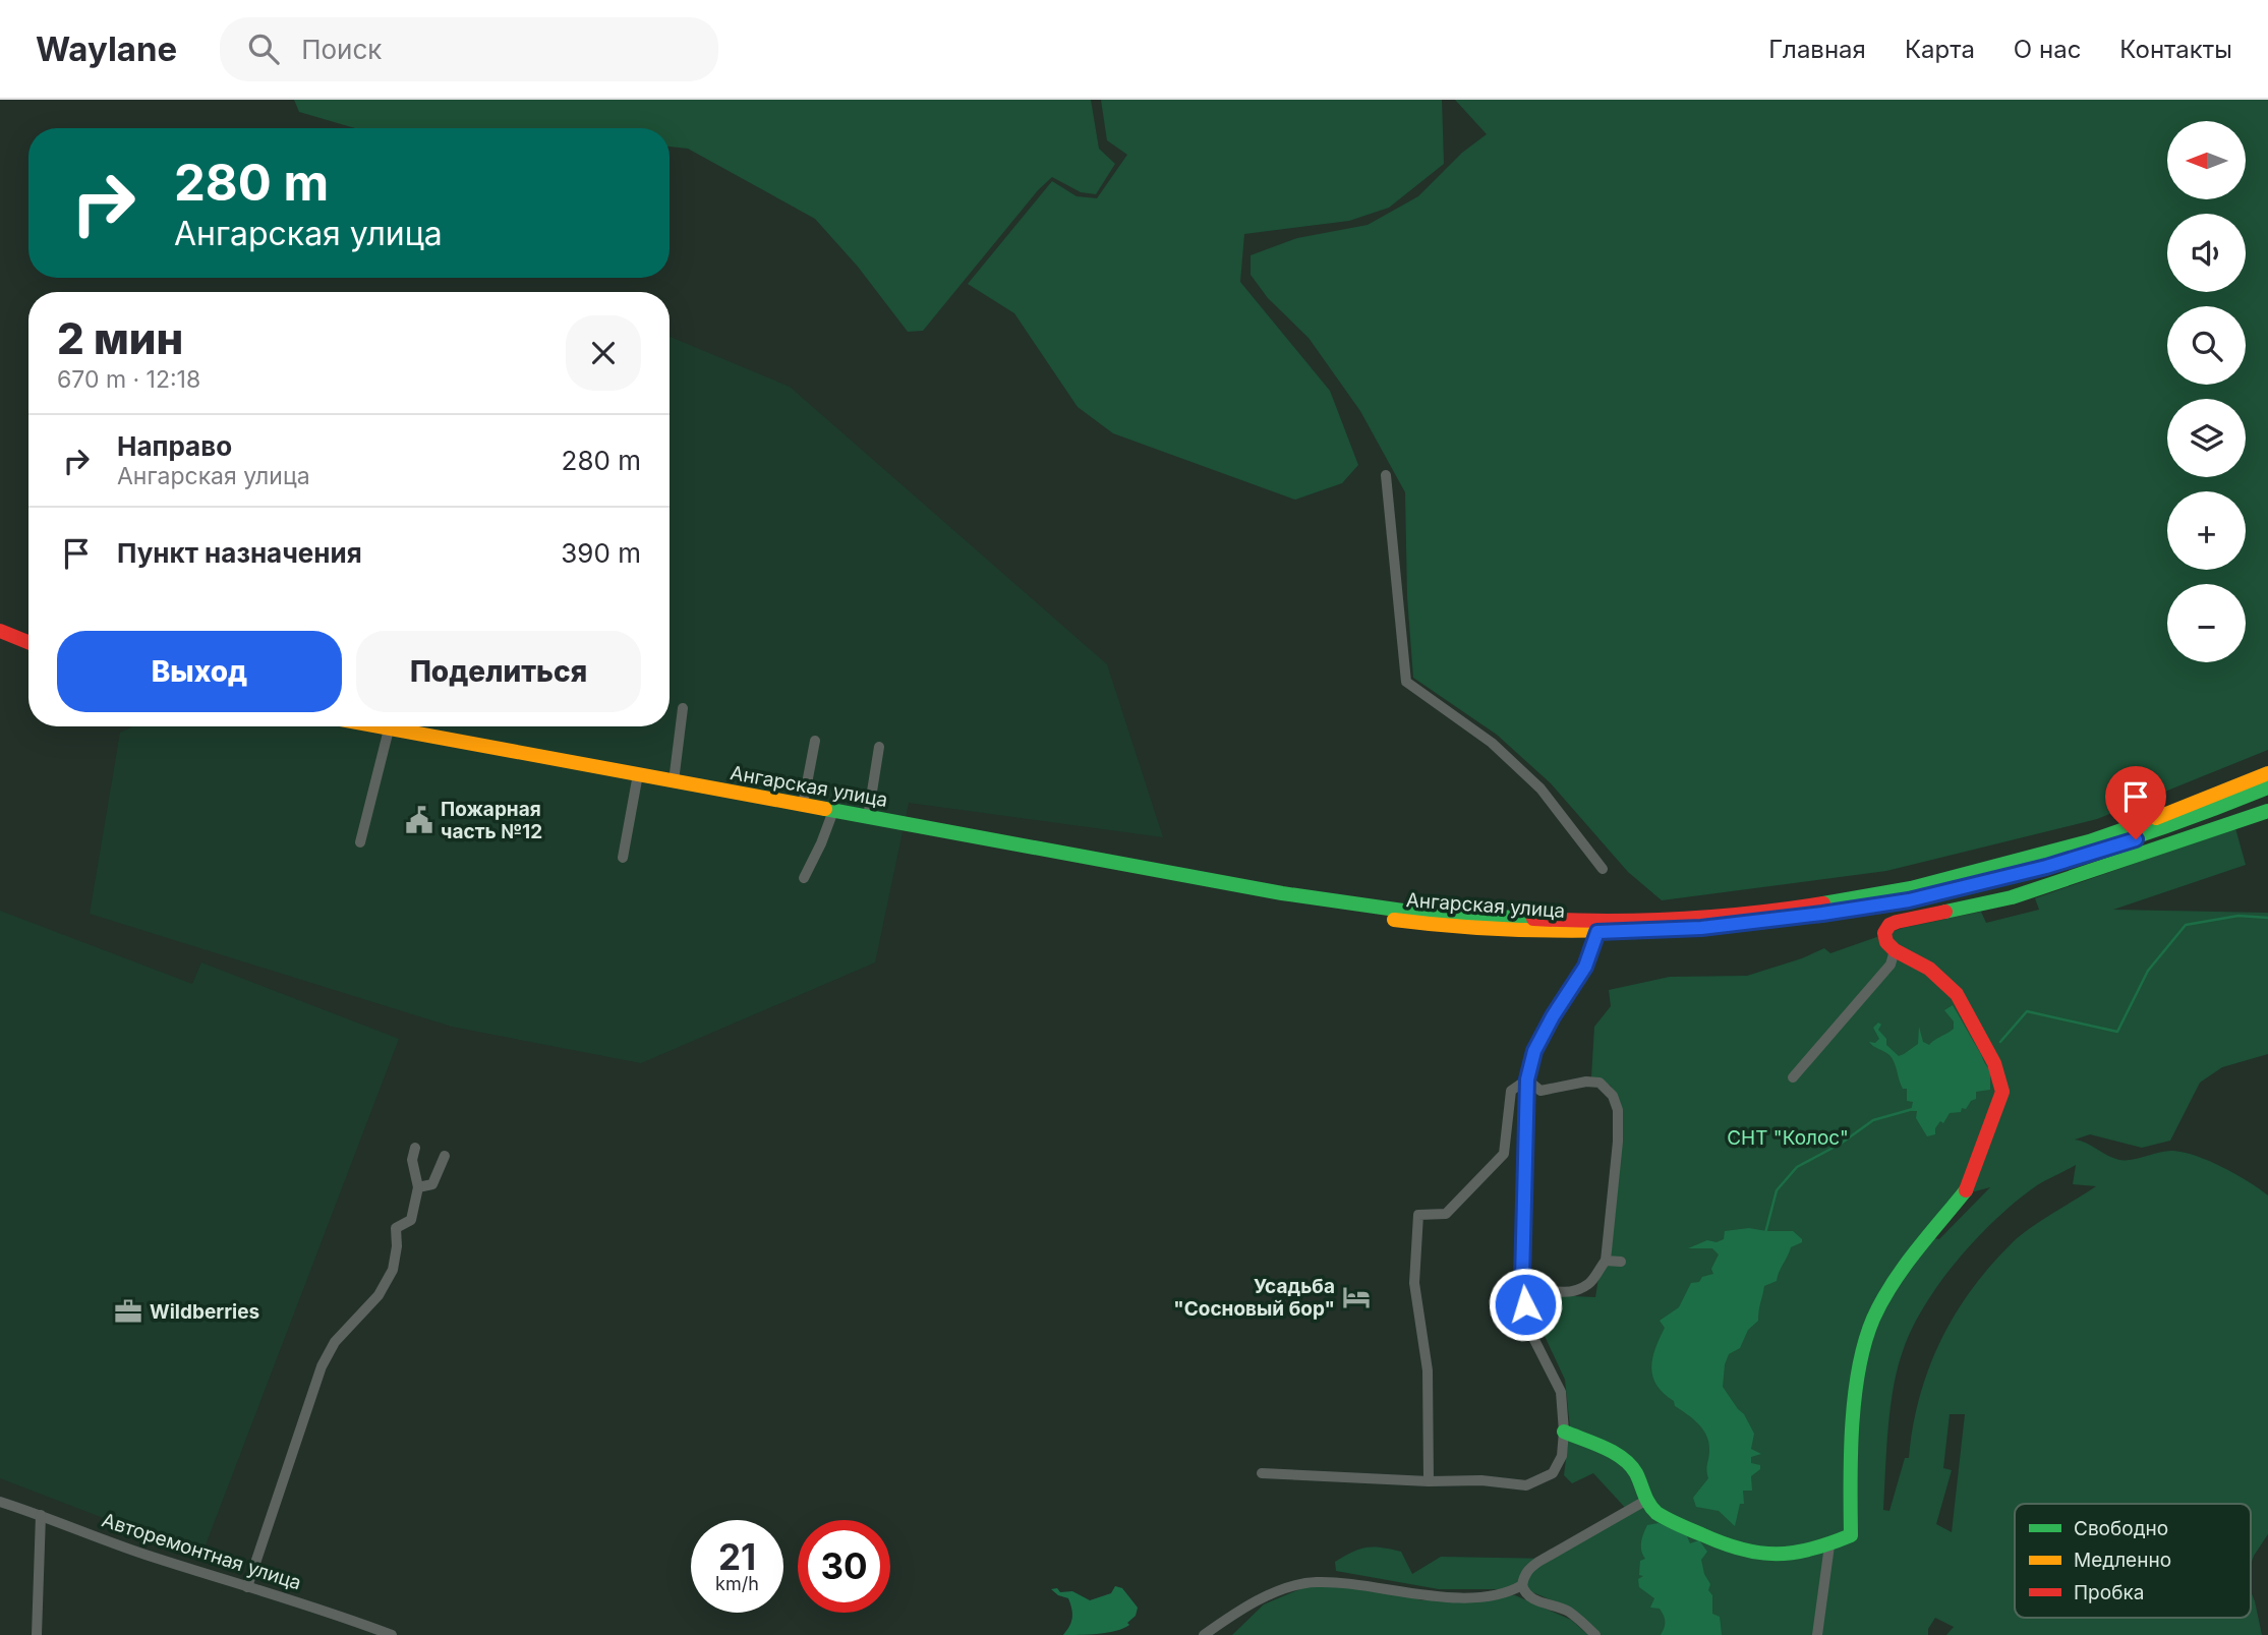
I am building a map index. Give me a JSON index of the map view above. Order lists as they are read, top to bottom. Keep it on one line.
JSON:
{"streets":{"main road":["Ангарская улица"],"street":["Авторемонтная улица"]},"parks":["СНТ \"Колос\""],"places":{"public building":["Пожарная часть №12"],"hotel":["Усадьба \"Сосновый бор\""],"office":["Wildberries"]},"legend":["Свободно","Медленно","Пробка"],"north":"left","page":{"header":"Waylane","search":"Поиск","nav":["Главная","Карта","О нас","Контакты"],"map_buttons":["+","−"],"turn":["280 m","Ангарская улица"],"heading":["2 мин","670 m · 12:18"],"list":[{"name":"Направо","note":"Ангарская улица","value":"280 m"},{"name":"Пункт назначения","value":"390 m"}],"buttons":["Выход","Поделиться"],"speed":"21 km/h","limit":"30"}}
